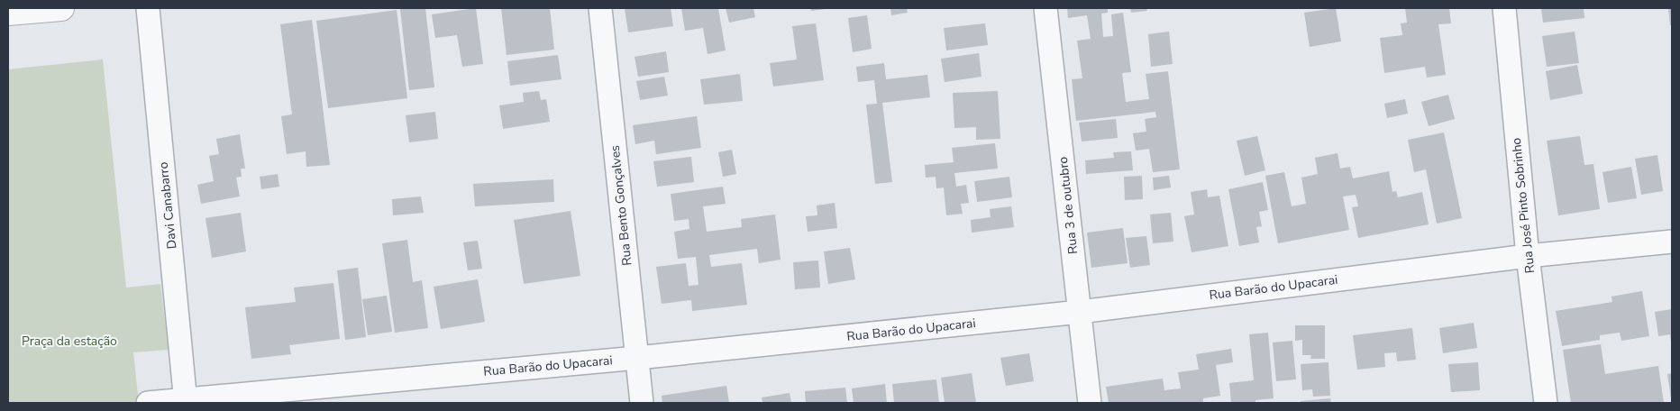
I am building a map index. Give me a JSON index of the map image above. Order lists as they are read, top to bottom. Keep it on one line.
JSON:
{"streets":{"street":["Davi Canabarro","Rua Bento Gonçalves","Rua 3 de outubro","Rua José Pinto Sobrinho","Rua Barão do Upacarai"]},"crossings":[["Davi Canabarro","Rua Barão do Upacarai"],["Rua Bento Gonçalves","Rua Barão do Upacarai"],["Rua 3 de outubro","Rua Barão do Upacarai"],["Rua José Pinto Sobrinho","Rua Barão do Upacarai"]],"parks":["Praça da estação"]}
